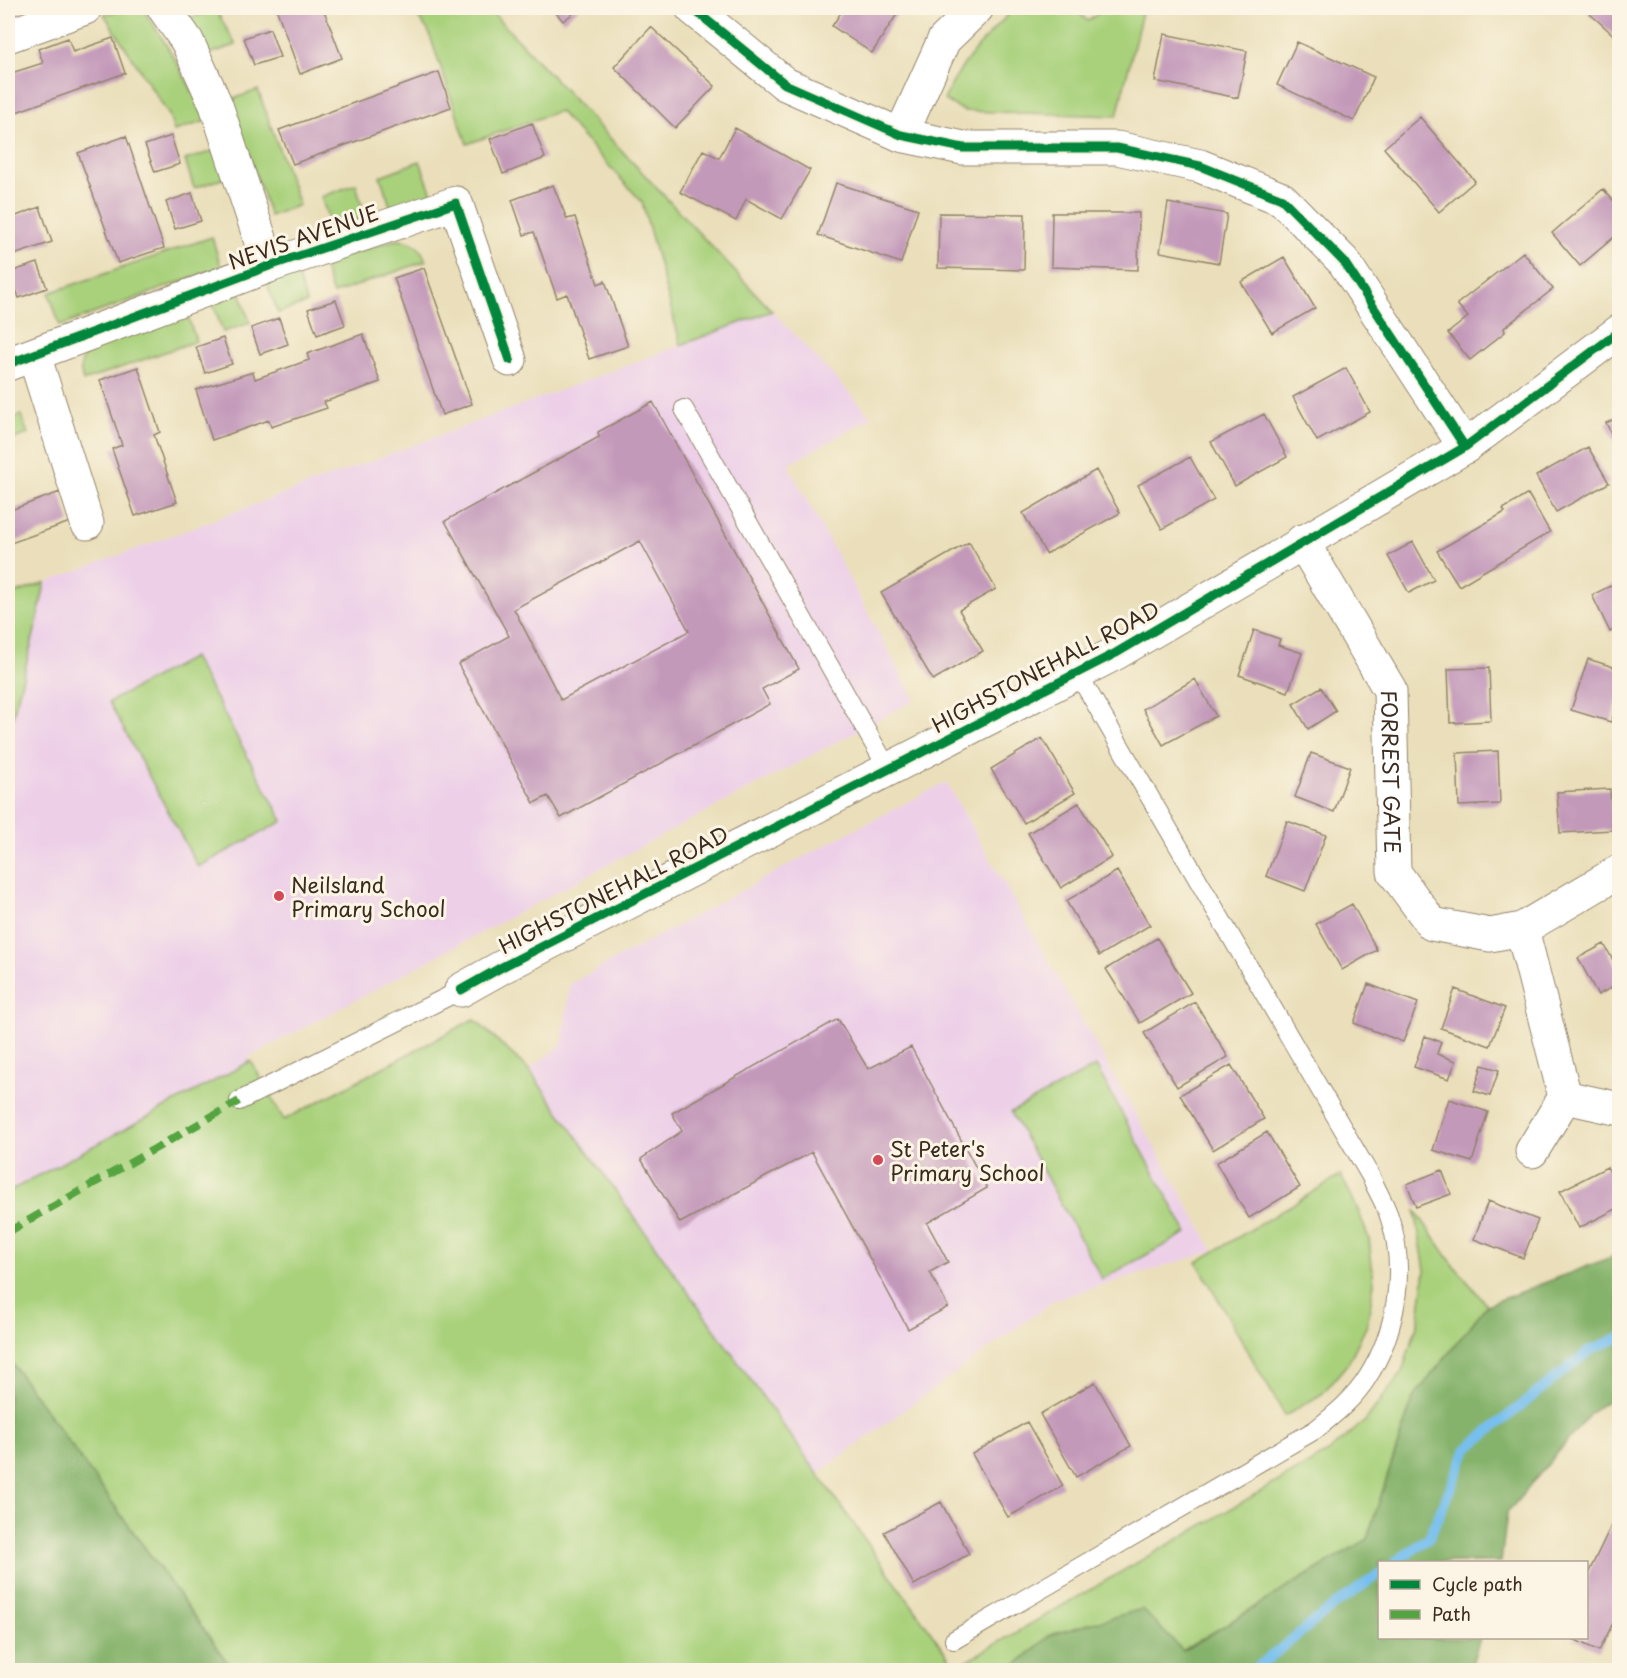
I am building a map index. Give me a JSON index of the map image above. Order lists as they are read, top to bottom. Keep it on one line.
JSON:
{"streets":{"street":["NEVIS AVENUE","HIGHSTONEHALL ROAD","FORREST GATE"]},"crossings":[["HIGHSTONEHALL ROAD","FORREST GATE"]],"places":["Neilsland Primary School","St Peter's Primary School"],"legend":["Cycle path","Path"]}
